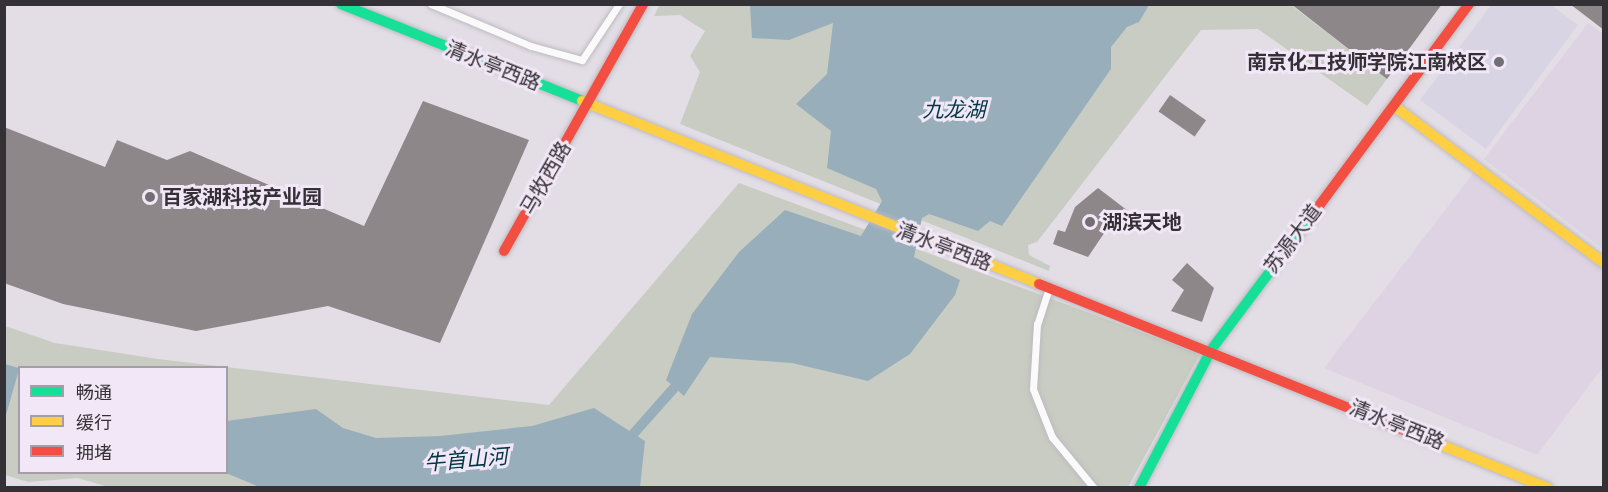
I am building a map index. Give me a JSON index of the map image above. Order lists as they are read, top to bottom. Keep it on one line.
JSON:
{"streets":{"main road":["清水亭西路","马牧西路","苏源大道"]},"crossings":[["清水亭西路","马牧西路"],["清水亭西路","苏源大道"]],"water":["九龙湖","牛首山河"],"places":["南京化工技师学院江南校区","百家湖科技产业园","湖滨天地"],"legend":["畅通","缓行","拥堵"]}
